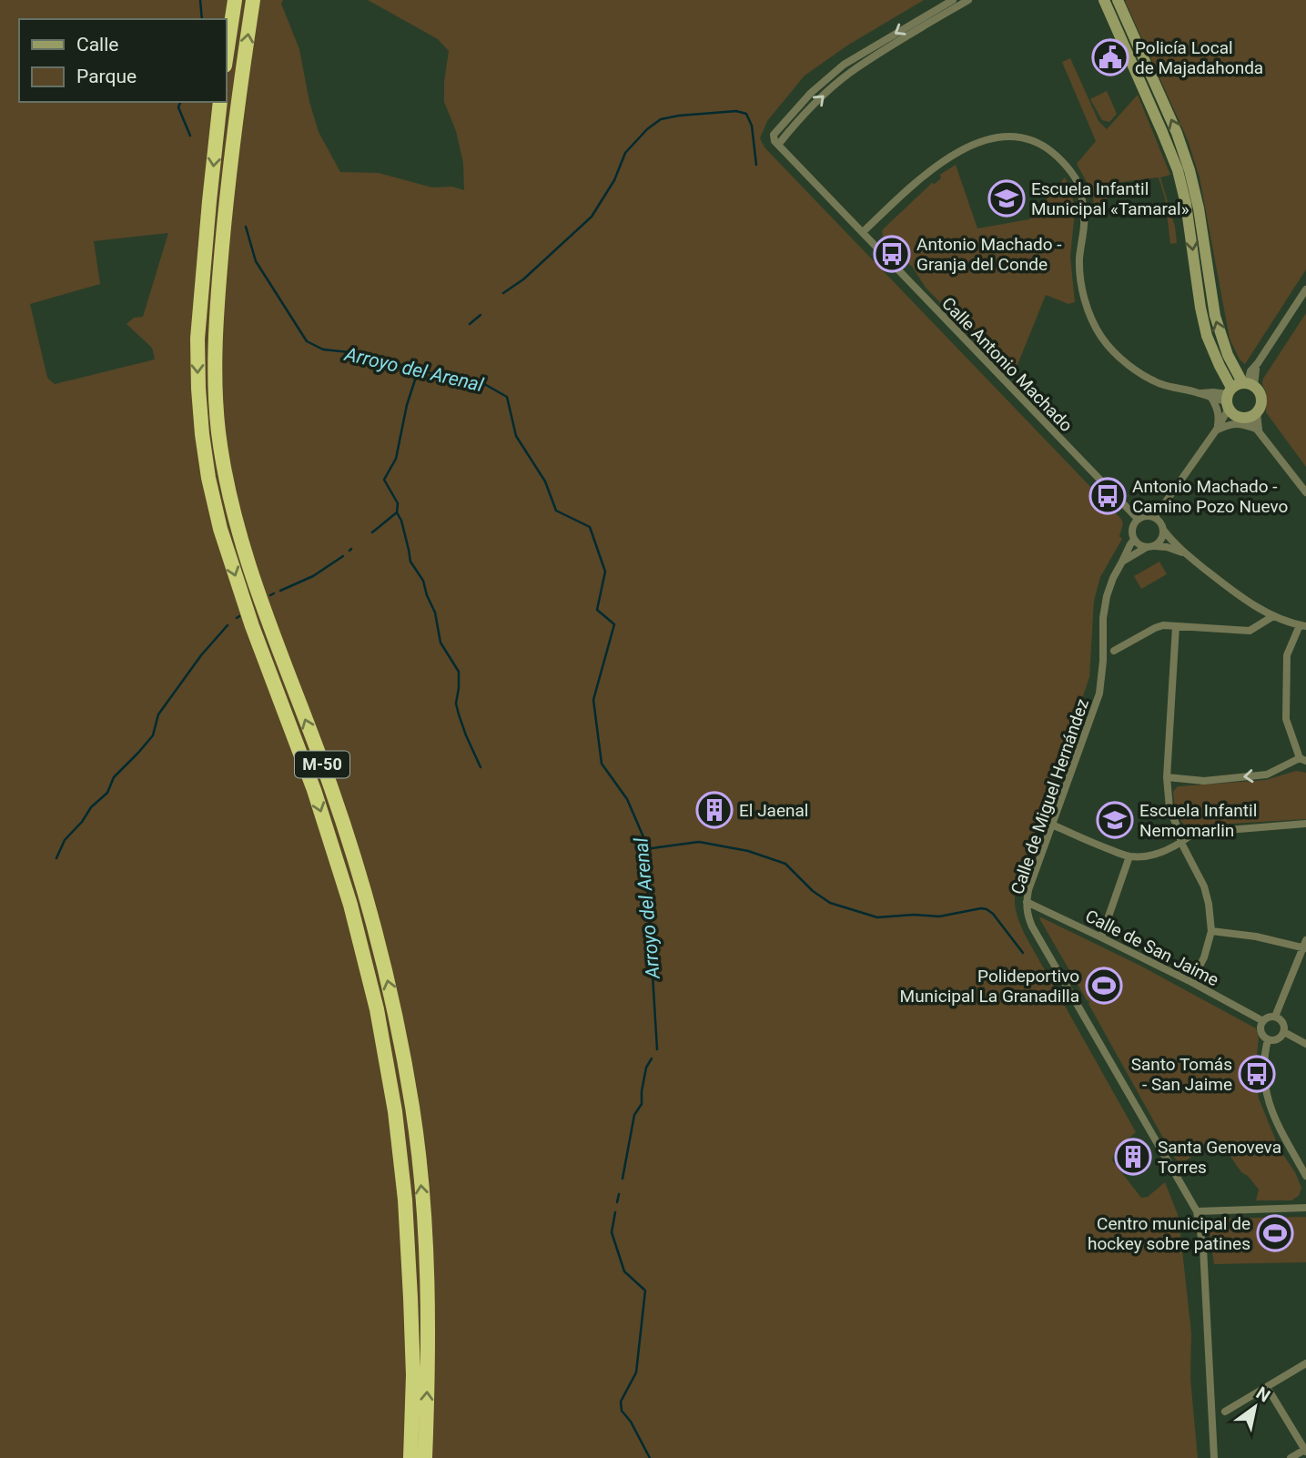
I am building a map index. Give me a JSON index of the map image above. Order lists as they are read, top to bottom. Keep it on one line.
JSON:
{"streets":{"highway":["M-50"],"street":["Calle Antonio Machado","Calle de Miguel Hernández","Calle de San Jaime"]},"crossings":[["Calle Antonio Machado","Calle de Miguel Hernández"],["Calle de Miguel Hernández","Calle de San Jaime"]],"water":["Arroyo del Arenal"],"places":{"public building":["Policía Local de Majadahonda"],"school or university":["Escuela Infantil Municipal «Tamaral»","Escuela Infantil Nemomarlin"],"bus stop":["Antonio Machado - Granja del Conde","Antonio Machado - Camino Pozo Nuevo","Santo Tomás - San Jaime"],"building":["El Jaenal","Santa Genoveva Torres"],"sports":["Polideportivo Municipal La Granadilla","Centro municipal de hockey sobre patines"]},"legend":["Calle","Parque"],"north":"top right"}
